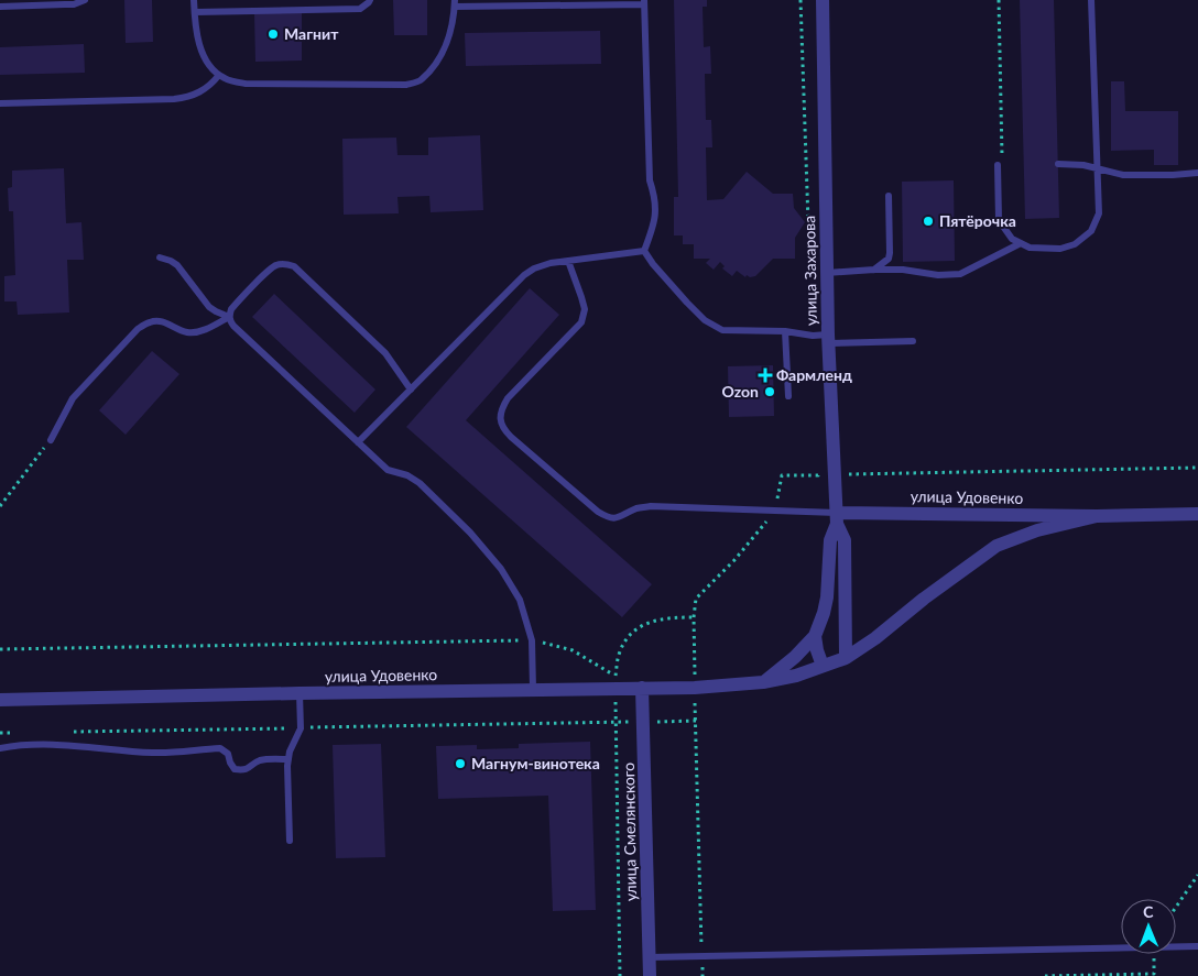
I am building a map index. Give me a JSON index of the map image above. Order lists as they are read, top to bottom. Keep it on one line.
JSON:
{"streets":{"street":["улица Захарова","улица Удовенко","улица Смелянского"]},"crossings":[["улица Захарова","улица Удовенко"],["улица Удовенко","улица Смелянского"]],"places":{"other":["Магнит","Пятёрочка","Ozon","Магнум-винотека"],"health":["Фармленд"]},"north":"top"}
